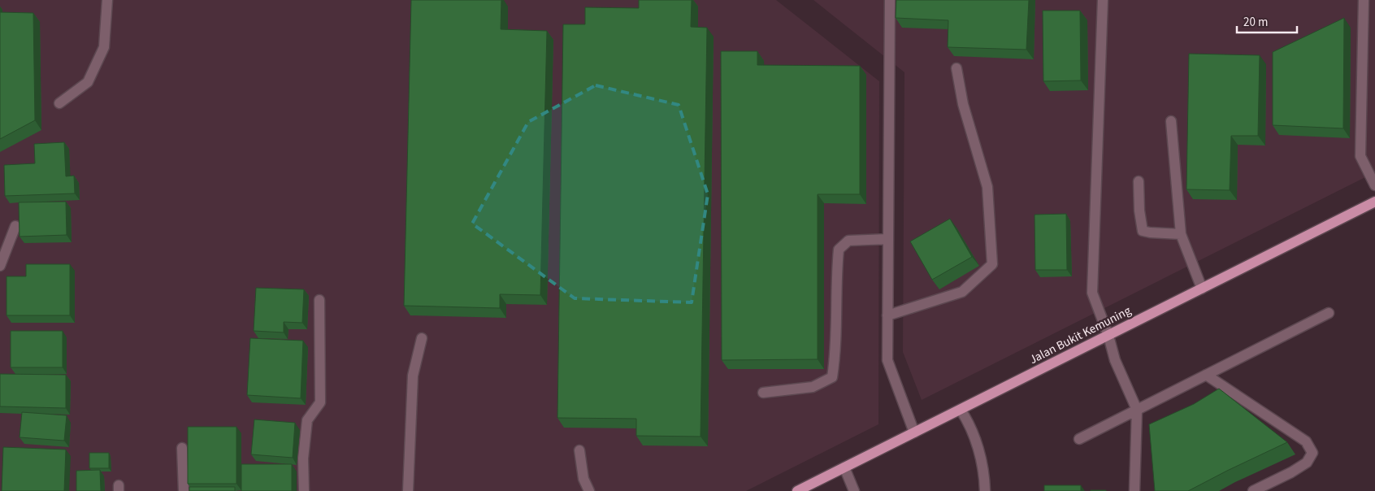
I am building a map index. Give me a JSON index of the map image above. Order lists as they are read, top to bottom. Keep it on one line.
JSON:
{"streets":{"main road":["Jalan Bukit Kemuning"]},"scale_bar":"20 m"}
